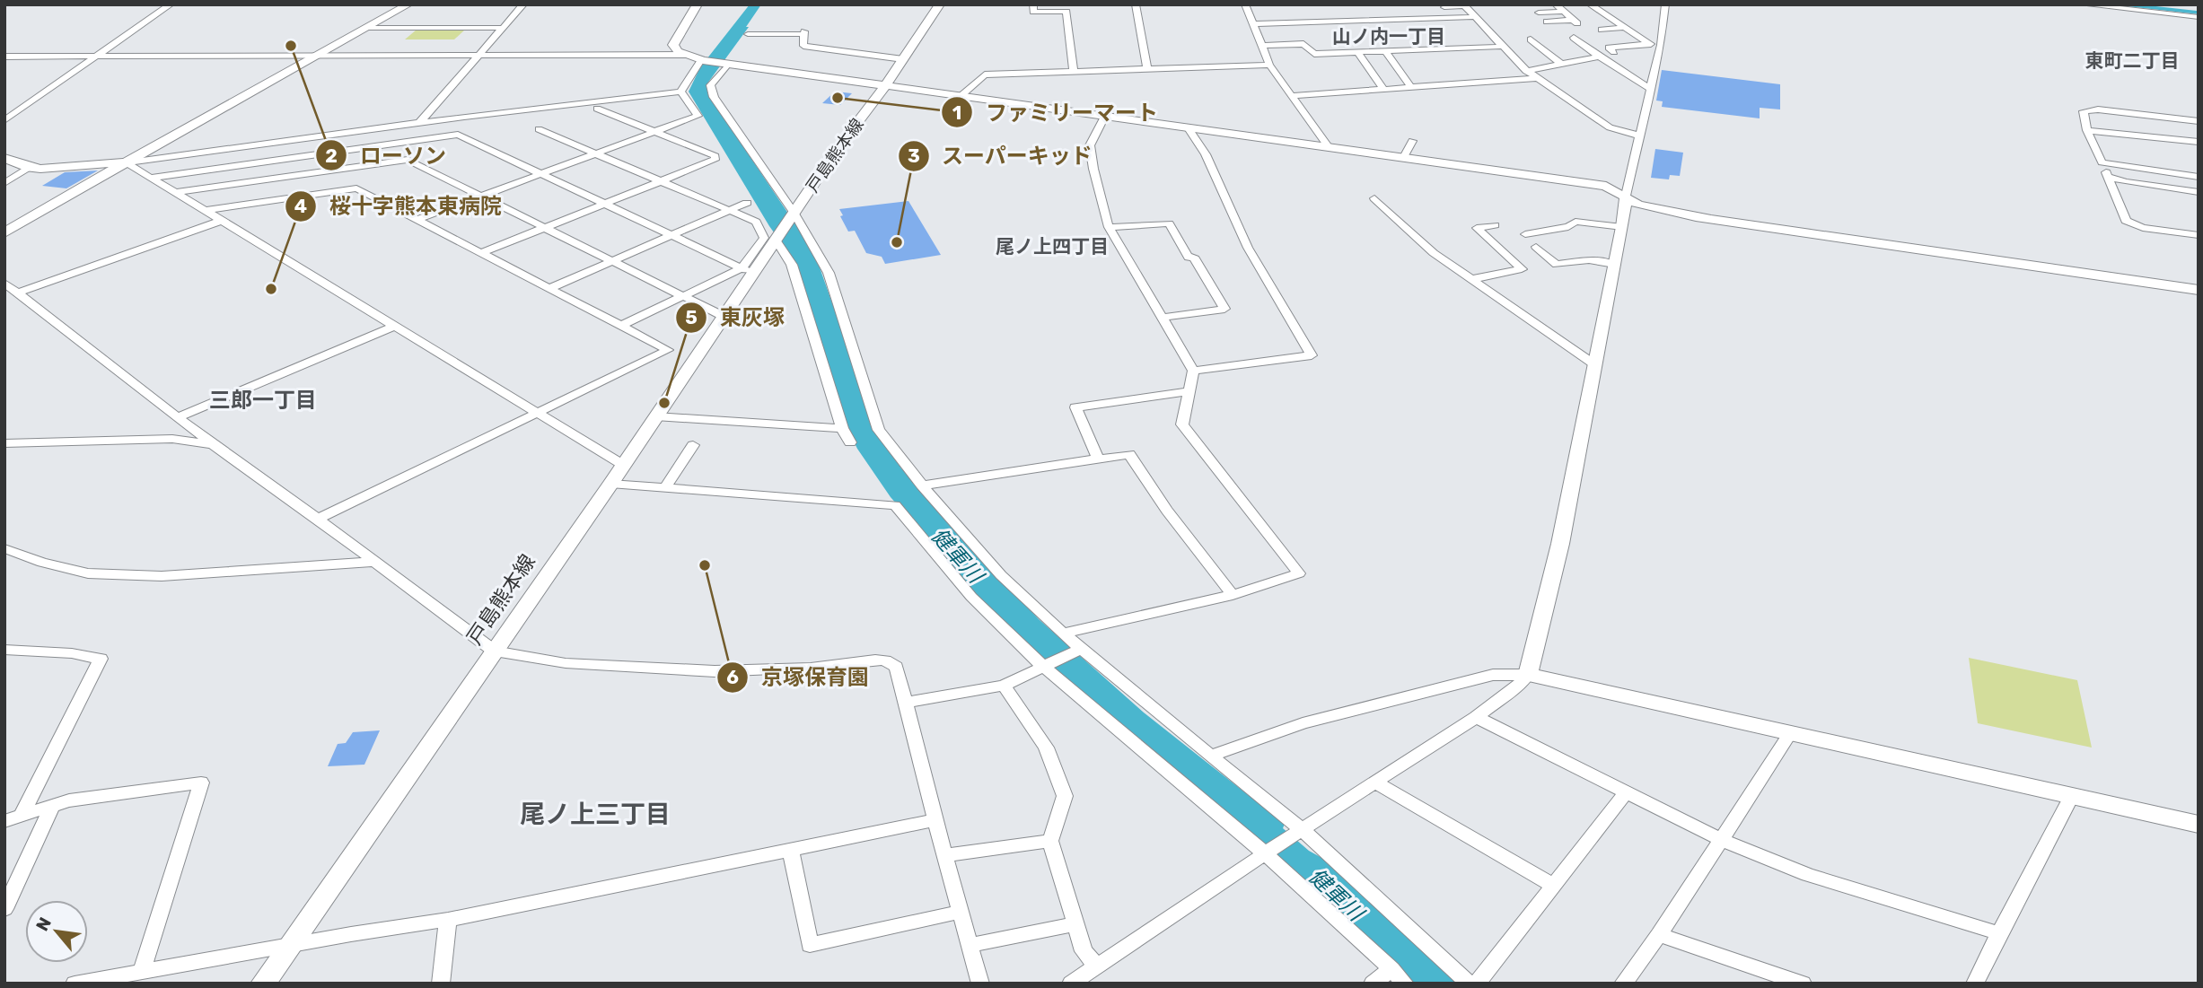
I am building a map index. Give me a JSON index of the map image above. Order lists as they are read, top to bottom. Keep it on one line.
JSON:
{"streets":{"street":["戸島熊本線"]},"districts":["山ノ内一丁目","東町二丁目","尾ノ上四丁目","三郎一丁目","尾ノ上三丁目"],"water":["健軍川"],"places":["ローソン","ファミリーマート","スーパーキッド","桜十字熊本東病院","東灰塚","京塚保育園"],"north":"top left"}
